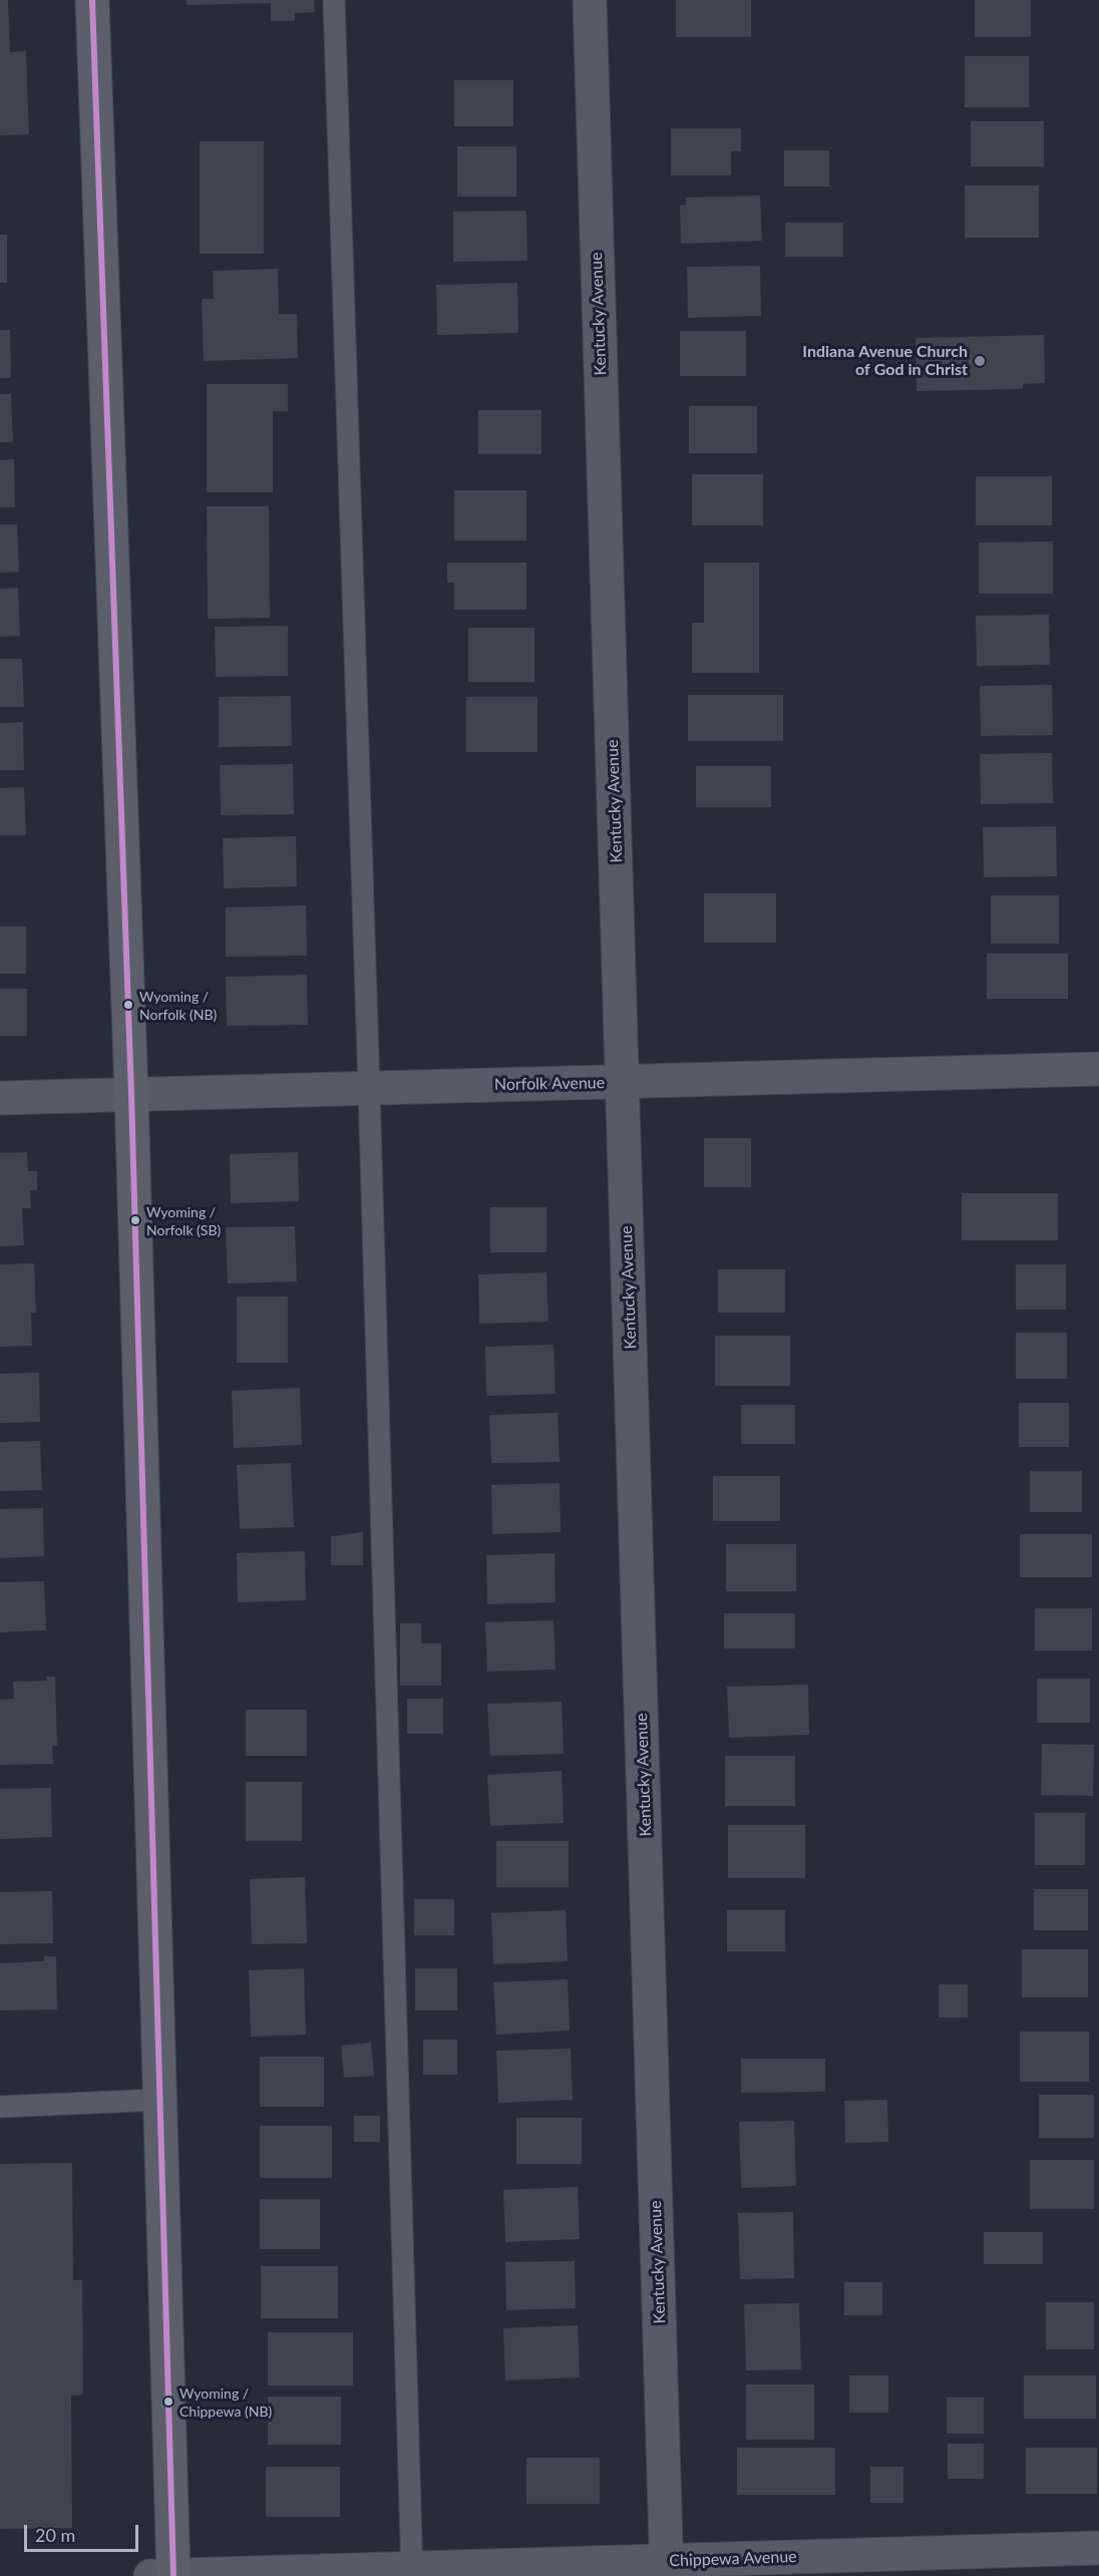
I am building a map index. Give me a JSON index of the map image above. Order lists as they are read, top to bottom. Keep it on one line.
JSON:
{"streets":{"street":["Kentucky Avenue","Norfolk Avenue","Chippewa Avenue"]},"crossings":[["Kentucky Avenue","Norfolk Avenue"],["Kentucky Avenue","Chippewa Avenue"]],"places":["Indiana Avenue Church of God in Christ","Wyoming / Norfolk (NB)","Wyoming / Norfolk (SB)","Wyoming / Chippewa (NB)"],"scale_bar":"20 m"}
